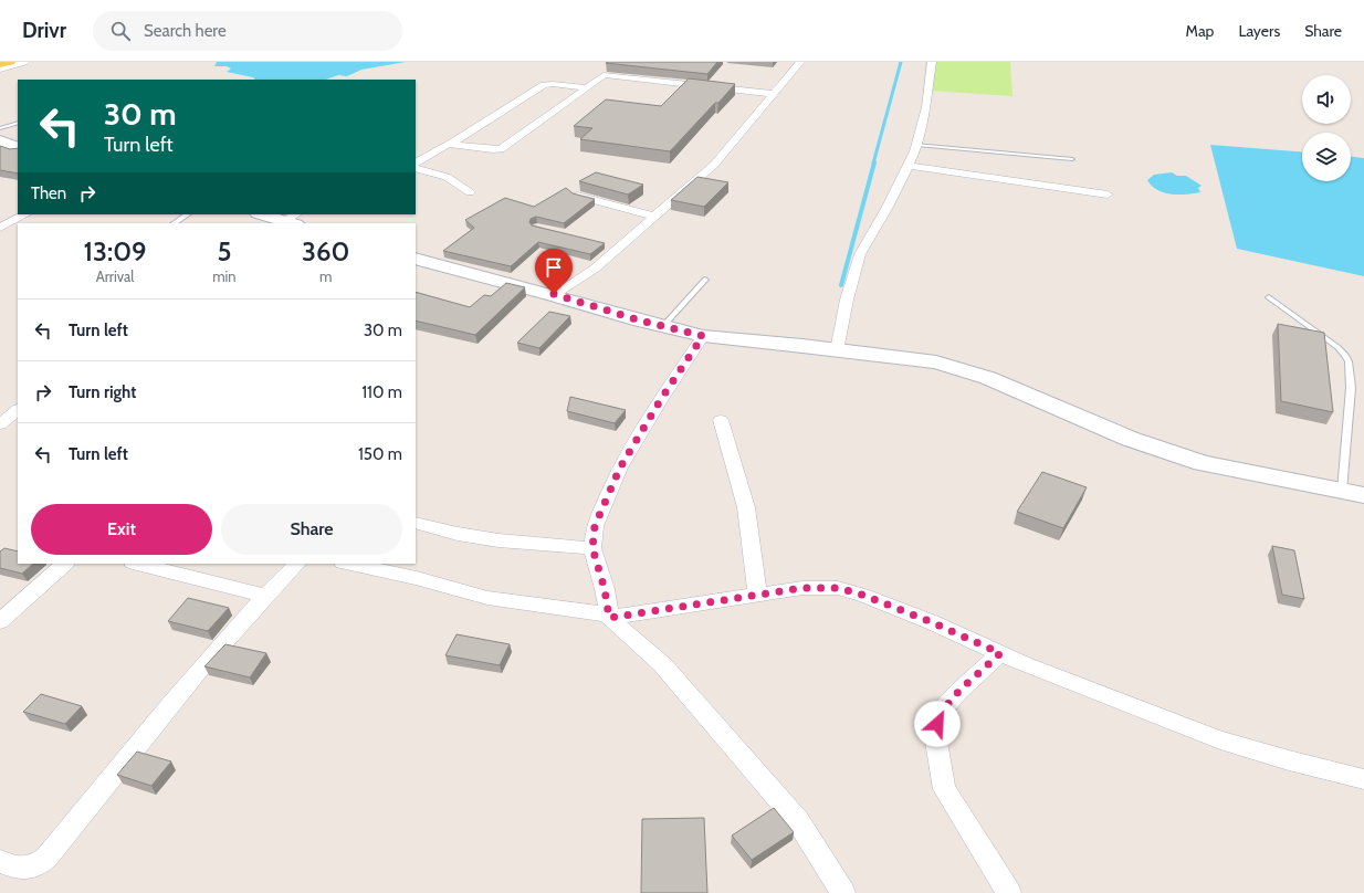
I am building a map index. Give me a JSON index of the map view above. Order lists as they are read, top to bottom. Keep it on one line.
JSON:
{"page":{"header":"Drivr","search":"Search here","nav":["Map","Layers","Share"],"turn":["30 m","Turn left"],"then":"Then","eta":["13:09","Arrival","5","min","360","m"],"list":[{"name":"Turn left","value":"30 m"},{"name":"Turn right","value":"110 m"},{"name":"Turn left","value":"150 m"}],"buttons":["Exit","Share"]}}
